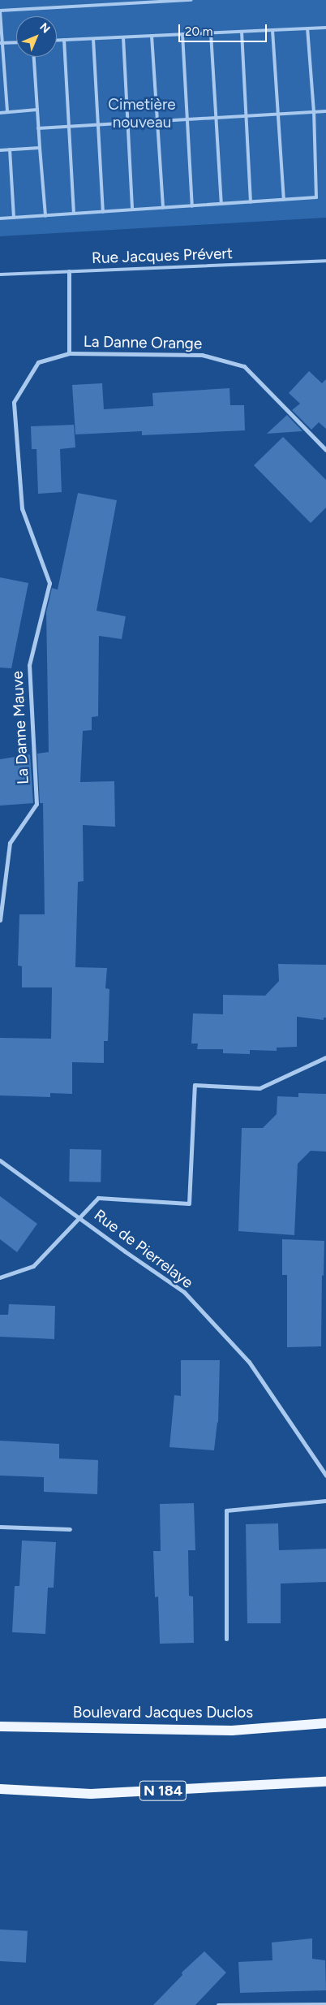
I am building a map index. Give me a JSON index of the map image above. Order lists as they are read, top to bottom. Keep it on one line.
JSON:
{"streets":{"main road":["Boulevard Jacques Duclos","N 184"],"street":["La Danne Orange","La Danne Mauve","Rue de Pierrelaye"],"lane":["Rue Jacques Prévert"]},"crossings":[["La Danne Orange","La Danne Mauve"]],"parks":["Cimetière nouveau"],"scale_bar":"20 m","north":"top right"}
